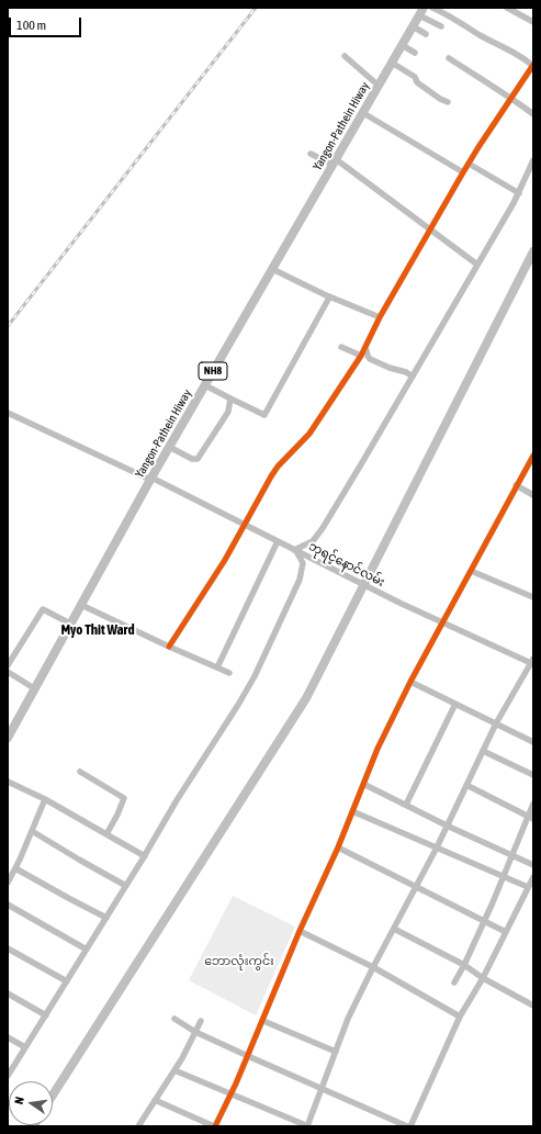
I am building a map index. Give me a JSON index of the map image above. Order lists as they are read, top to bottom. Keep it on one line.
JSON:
{"streets":{"highway":["Yangon-Pathein Hiway","NH8"],"street":["ဘုရင့်နောင်လမ်း"]},"crossings":[["Yangon-Pathein Hiway","ဘုရင့်နောင်လမ်း"]],"districts":["Myo Thit Ward"],"parks":["ဘောလုံးကွင်း"],"scale_bar":"100 m","north":"left"}
